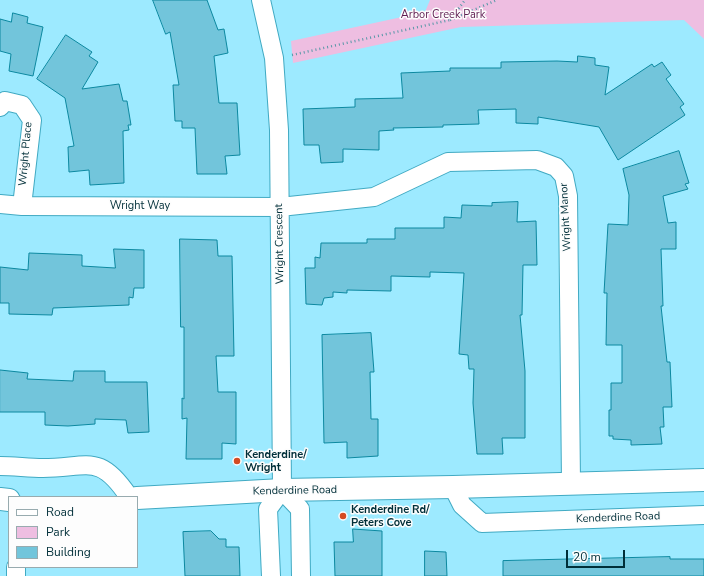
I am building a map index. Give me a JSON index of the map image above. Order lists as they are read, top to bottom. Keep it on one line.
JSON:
{"streets":{"street":["Wright Place","Wright Way","Wright Manor","Wright Crescent","Kenderdine Road"]},"crossings":[["Wright Place","Wright Way"],["Wright Way","Wright Manor"],["Wright Way","Wright Crescent"],["Wright Manor","Wright Crescent"],["Wright Manor","Kenderdine Road"],["Wright Crescent","Kenderdine Road"]],"parks":["Arbor Creek Park"],"places":["Kenderdine/ Wright","Kenderdine Rd/ Peters Cove"],"legend":["Road","Park","Building"],"scale_bar":"20 m"}
